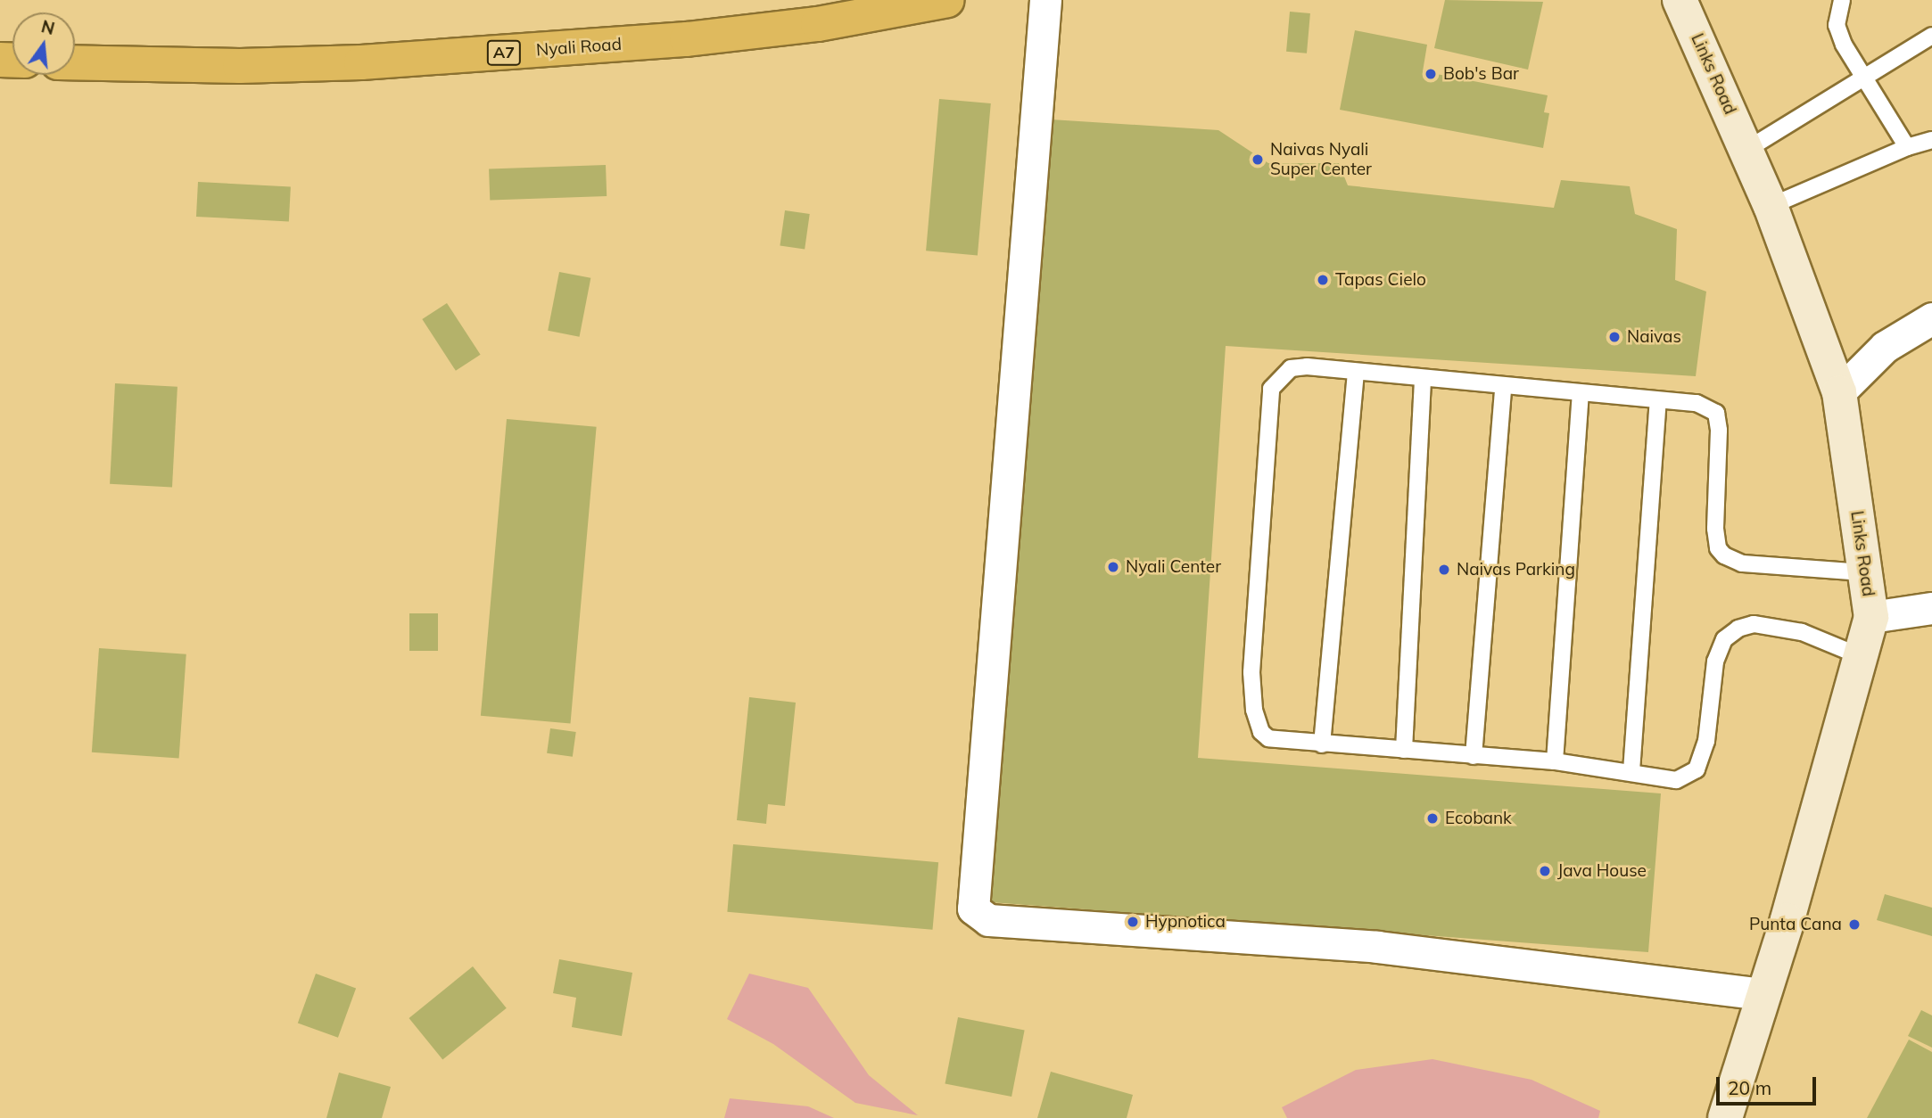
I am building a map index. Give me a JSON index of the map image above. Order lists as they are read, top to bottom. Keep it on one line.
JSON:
{"streets":{"highway":["Nyali Road","A7"],"main road":["Links Road"]},"places":["Bob's Bar","Naivas Nyali Super Center","Tapas Cielo","Naivas","Nyali Center","Naivas Parking","Ecobank","Java House","Hypnotica","Punta Cana"],"scale_bar":"20 m","north":"top"}
